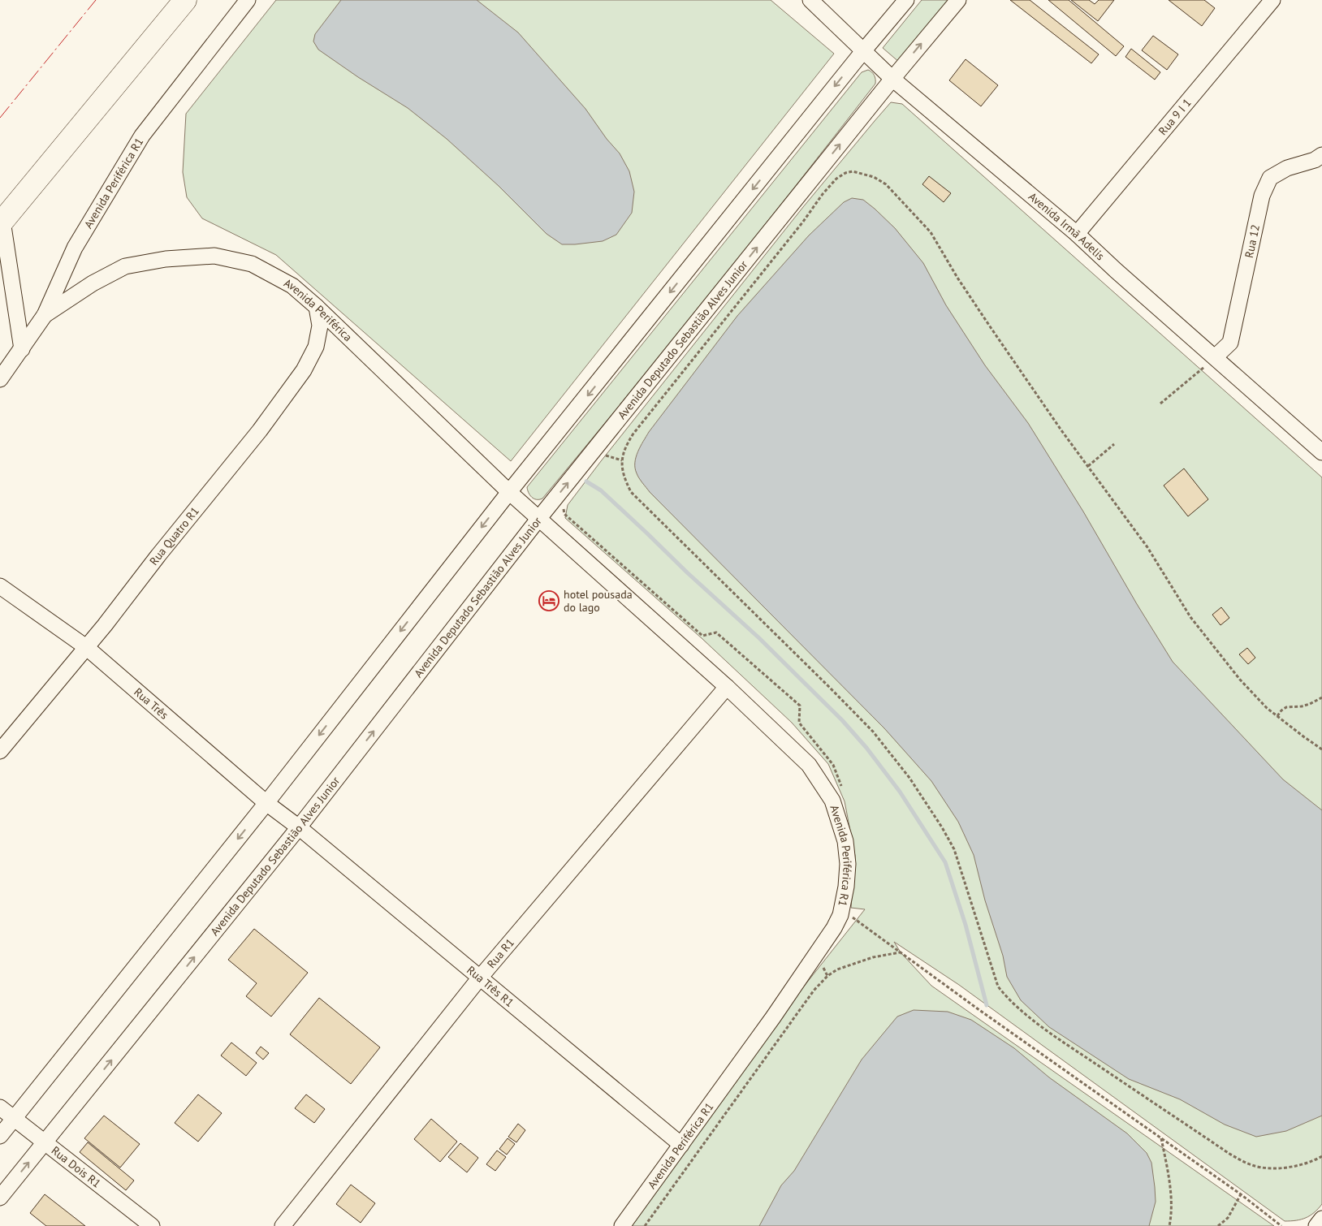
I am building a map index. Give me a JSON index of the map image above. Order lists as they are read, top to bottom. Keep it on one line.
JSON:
{"streets":{"street":["Rua 9 I 1","Avenida Periférica R1","Avenida Irmã Adelis","Rua 12","Avenida Periférica","Avenida Deputado Sebastião Alves Junior","Rua Quatro R1","Rua Três","Rua R1","Rua Três R1","Rua Dois R1"]},"crossings":[["Rua 9 I 1","Avenida Irmã Adelis"],["Avenida Periférica R1","Avenida Periférica"],["Avenida Periférica R1","Avenida Deputado Sebastião Alves Junior"],["Avenida Periférica R1","Rua R1"],["Avenida Periférica R1","Rua Três R1"],["Avenida Irmã Adelis","Rua 12"],["Avenida Irmã Adelis","Avenida Deputado Sebastião Alves Junior"],["Avenida Periférica","Avenida Deputado Sebastião Alves Junior"],["Avenida Periférica","Rua Quatro R1"],["Avenida Deputado Sebastião Alves Junior","Rua Três"],["Avenida Deputado Sebastião Alves Junior","Rua Três R1"],["Avenida Deputado Sebastião Alves Junior","Rua Dois R1"],["Rua Quatro R1","Rua Três"],["Rua Três","Rua Três R1"],["Rua R1","Rua Três R1"]],"places":{"hotel":["hotel pousada do lago"]}}
